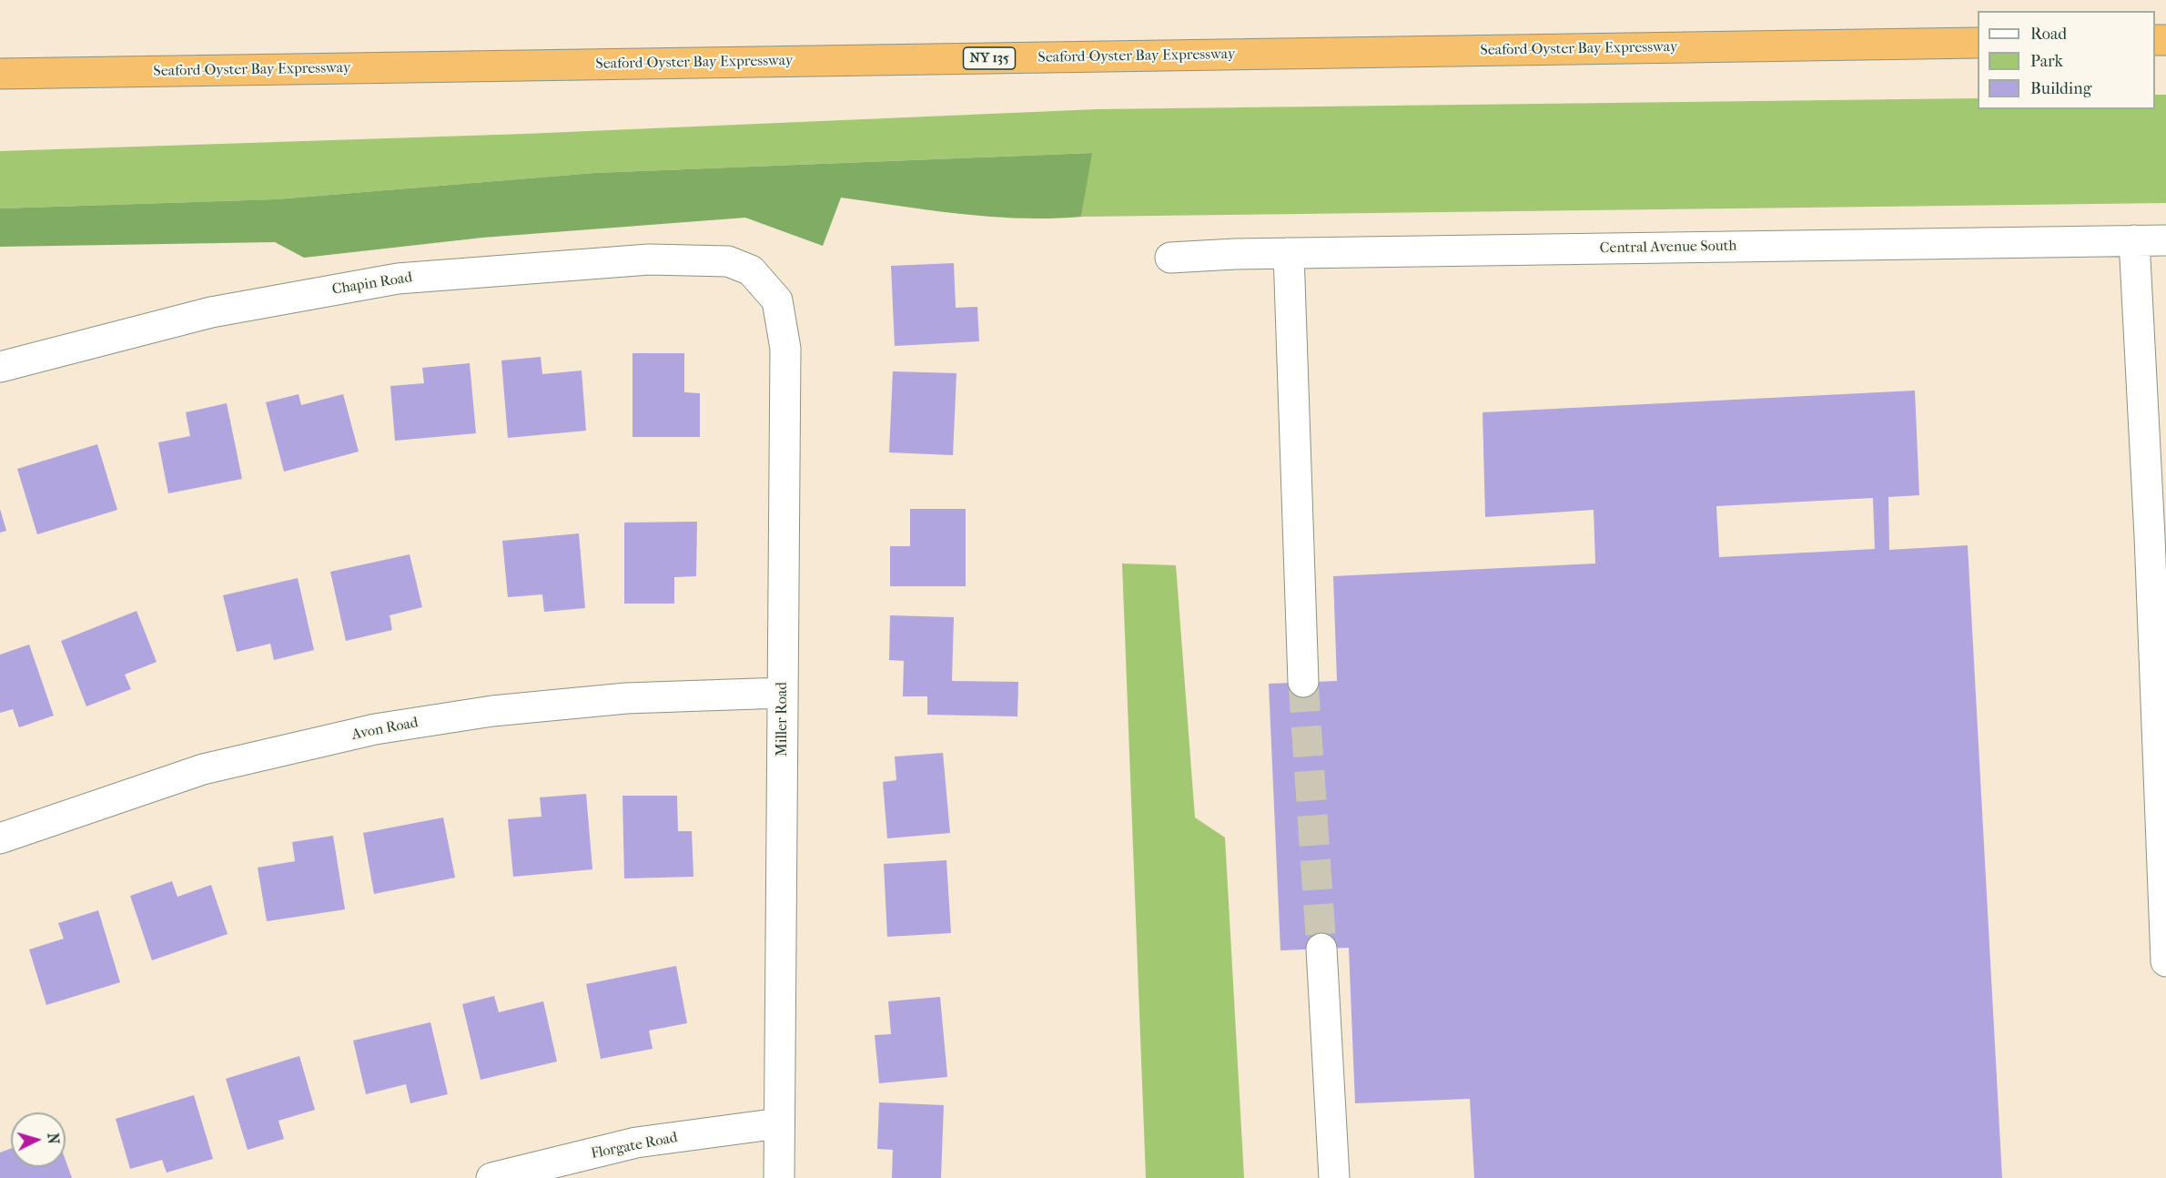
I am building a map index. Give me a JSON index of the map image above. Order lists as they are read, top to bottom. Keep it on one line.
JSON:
{"streets":{"highway":["Seaford-Oyster Bay Expressway","NY 135"],"street":["Central Avenue South","Chapin Road","Miller Road","Avon Road","Florgate Road"]},"crossings":[["Chapin Road","Miller Road"],["Miller Road","Avon Road"],["Miller Road","Florgate Road"]],"legend":["Road","Park","Building"],"north":"right"}
